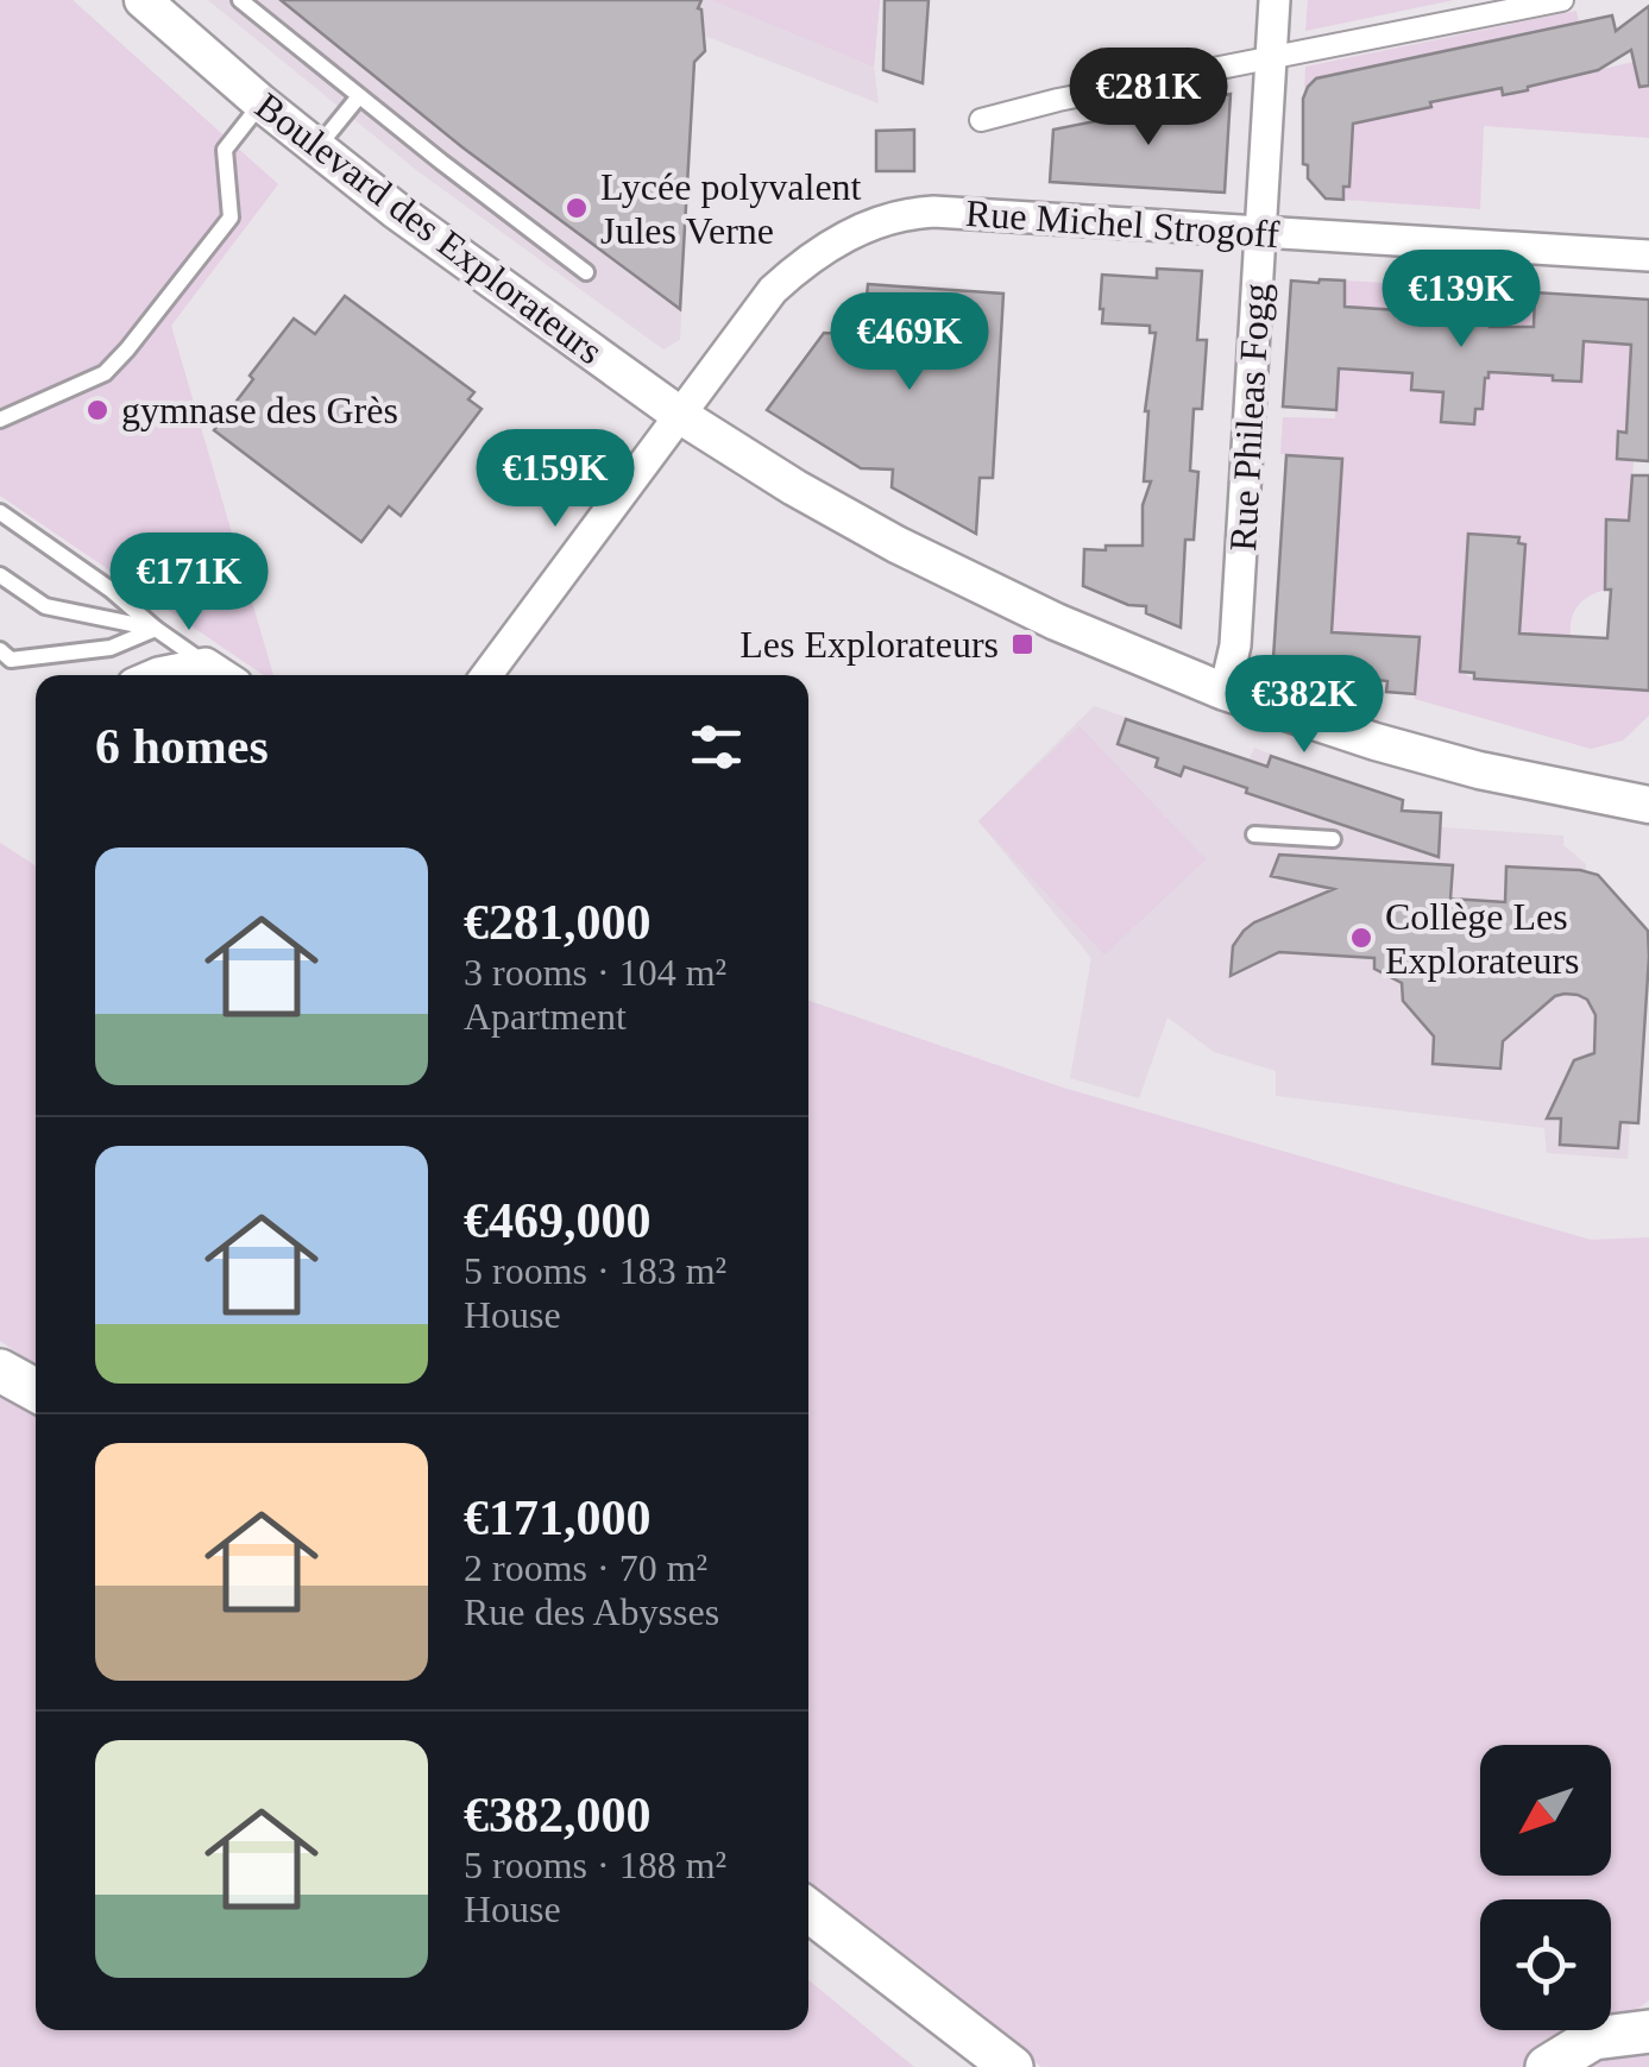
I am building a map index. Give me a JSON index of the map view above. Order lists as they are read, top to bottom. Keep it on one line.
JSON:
{"streets":{"street":["Rue Michel Strogoff","Boulevard des Explorateurs","Rue Phileas Fogg"]},"crossings":[["Rue Michel Strogoff","Boulevard des Explorateurs"],["Rue Michel Strogoff","Rue Phileas Fogg"],["Boulevard des Explorateurs","Rue Phileas Fogg"]],"places":{"other":["Lycée polyvalent Jules Verne","gymnase des Grès","Collège Les Explorateurs"],"transit":["Les Explorateurs"]},"north":"bottom left","page":{"price":["€281K","€139K","€469K","€159K","€171K","€382K"],"heading":"6 homes","list":[{"name":"€281,000","note":"3 rooms · 104 m² · Apartment"},{"name":"€469,000","note":"5 rooms · 183 m² · House"},{"name":"€171,000","note":"2 rooms · 70 m² · Rue des Abysses"},{"name":"€382,000","note":"5 rooms · 188 m² · House"}]}}
